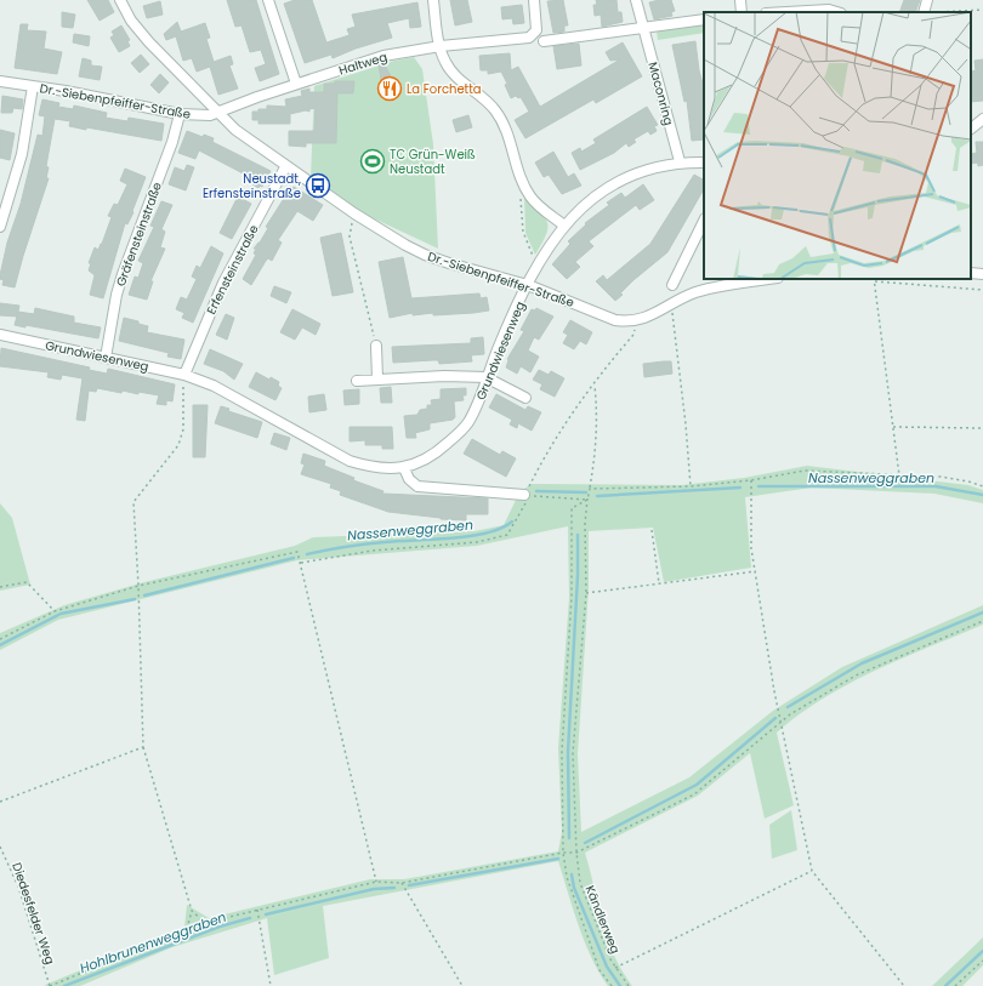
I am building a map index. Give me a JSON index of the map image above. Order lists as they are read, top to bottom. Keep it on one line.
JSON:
{"streets":{"street":["Haltweg","Maconring","Dr.-Siebenpfeiffer-Straße","Gräfensteinstraße","Erfensteinstraße","Grundwiesenweg"],"path":["Diedesfelder Weg","Kändlerweg"]},"crossings":[["Haltweg","Dr.-Siebenpfeiffer-Straße"],["Maconring","Grundwiesenweg"],["Dr.-Siebenpfeiffer-Straße","Gräfensteinstraße"],["Dr.-Siebenpfeiffer-Straße","Erfensteinstraße"],["Dr.-Siebenpfeiffer-Straße","Grundwiesenweg"],["Gräfensteinstraße","Grundwiesenweg"],["Erfensteinstraße","Grundwiesenweg"]],"water":["Nassenweggraben","Hohlbrunenweggraben"],"places":{"restaurant":["La Forchetta"],"sports":["TC Grün-Weiß Neustadt"],"bus stop":["Neustadt, Erfensteinstraße"]}}
